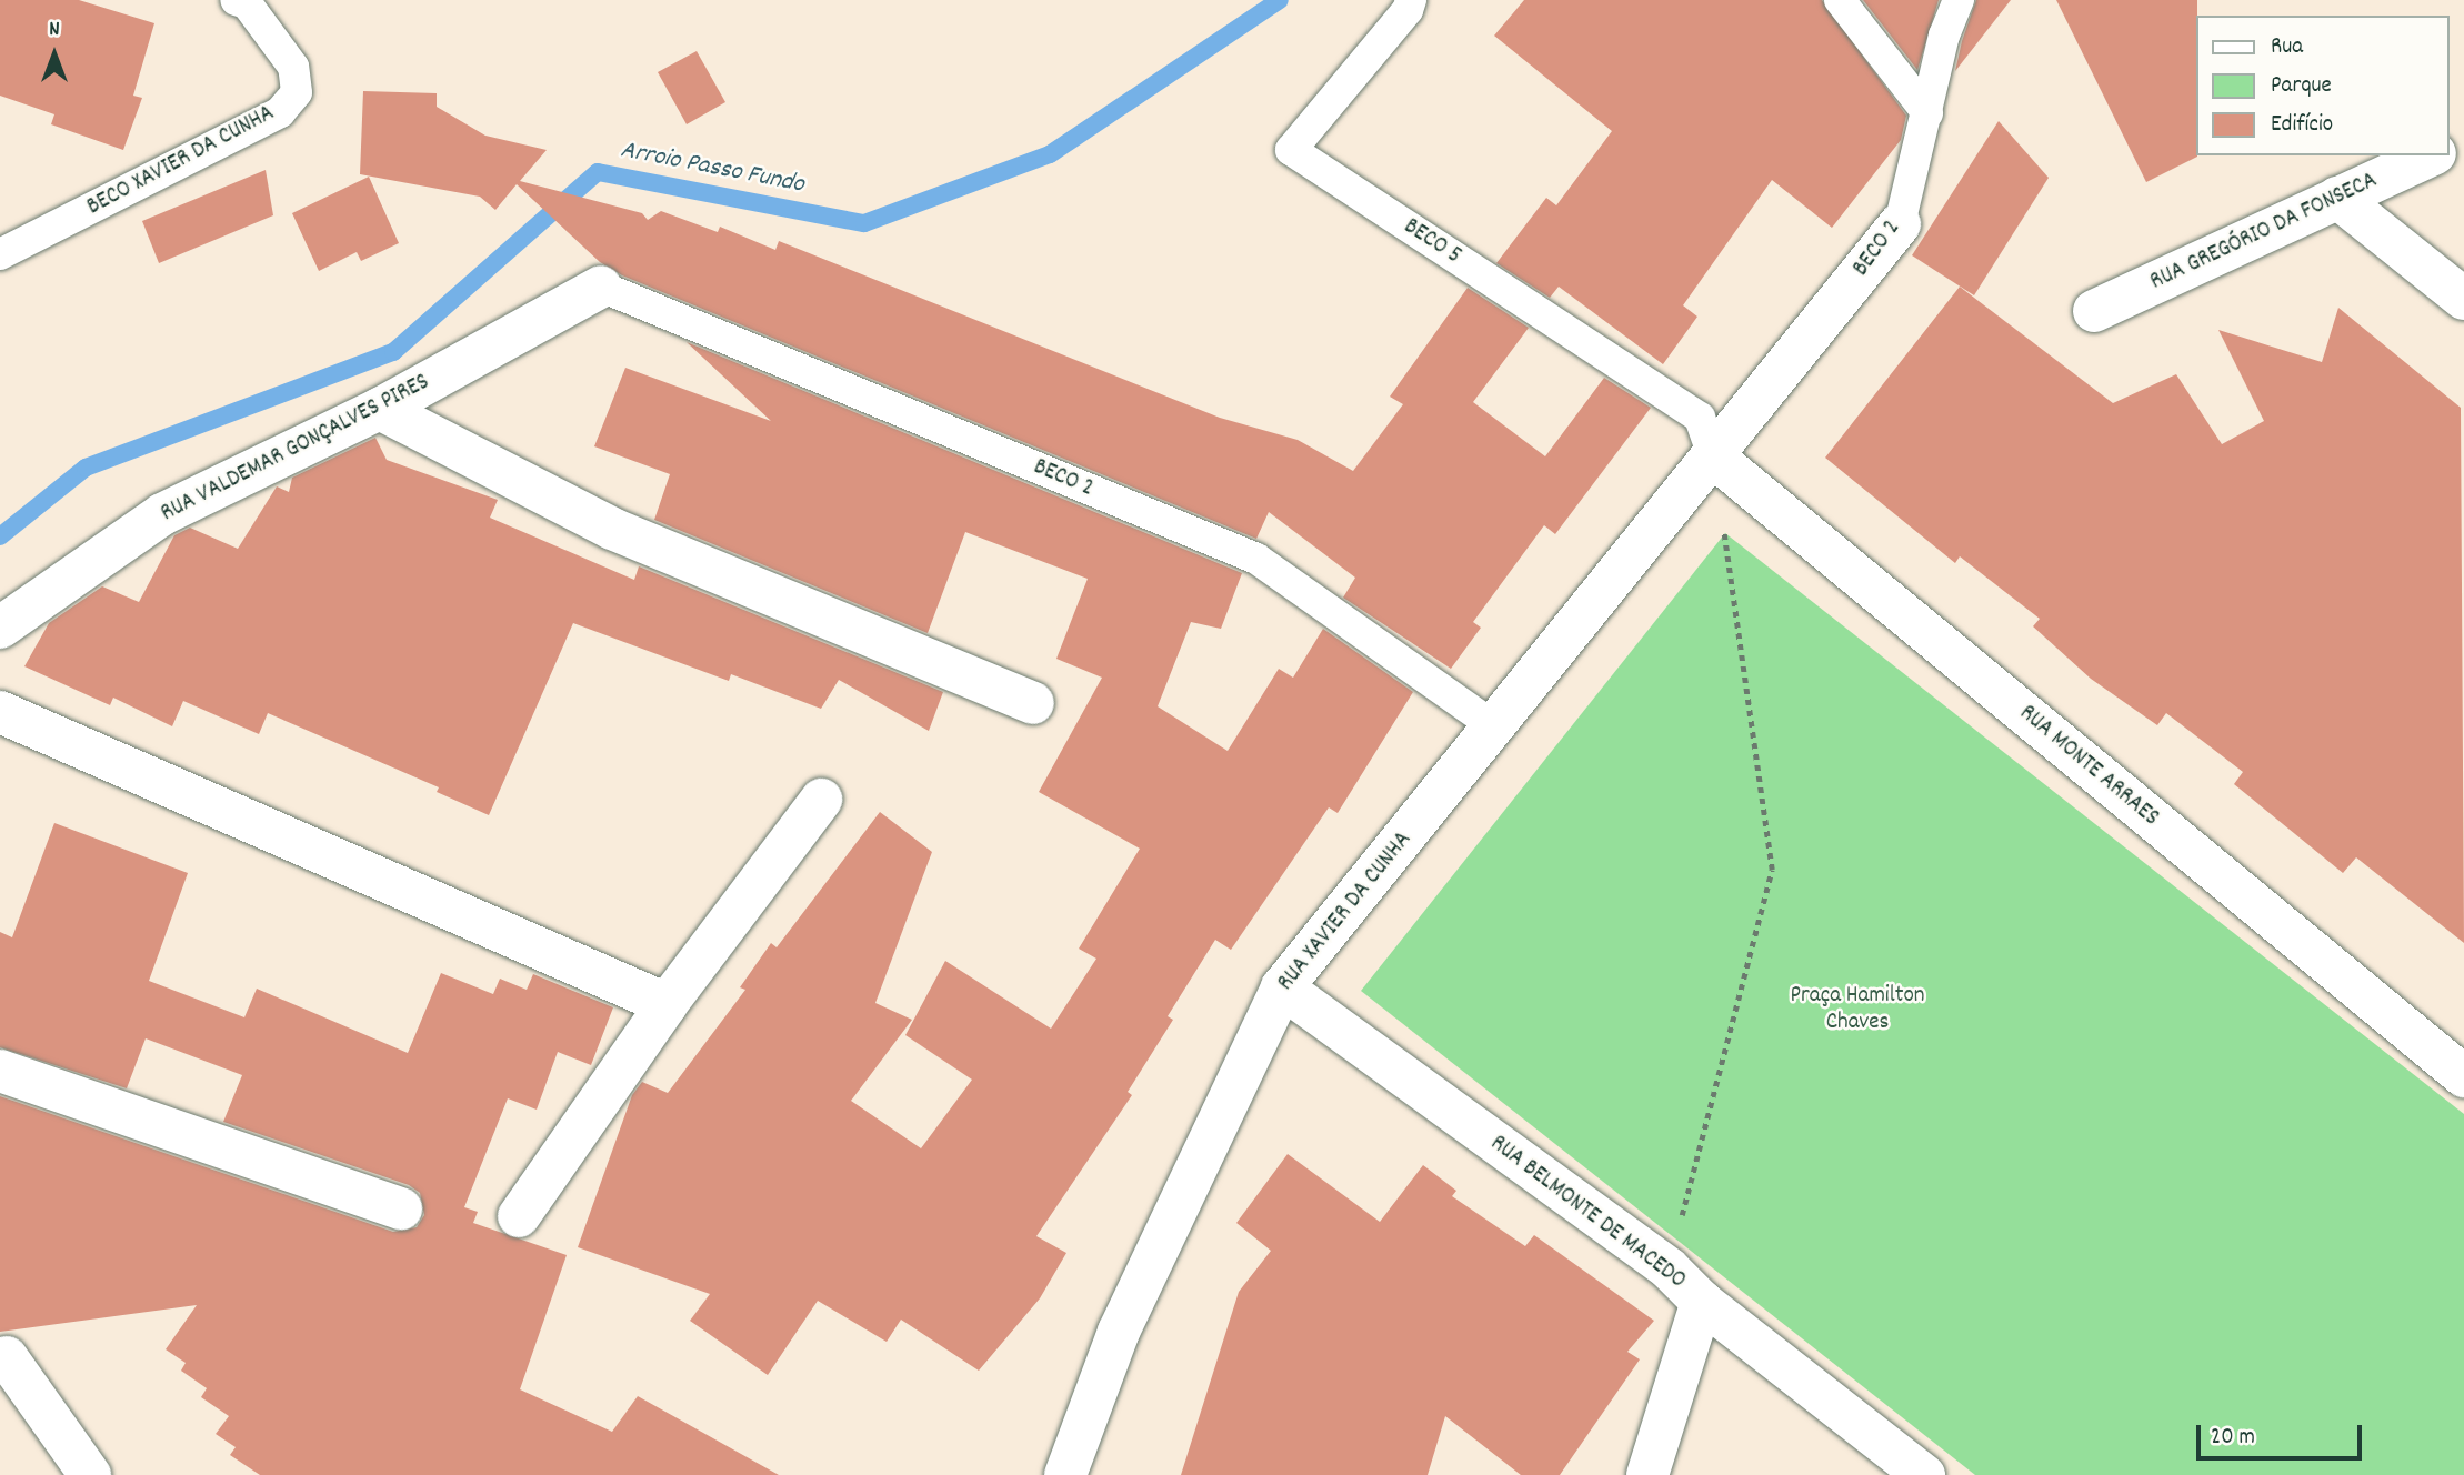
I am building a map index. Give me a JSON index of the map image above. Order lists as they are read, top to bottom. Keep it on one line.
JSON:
{"streets":{"street":["RUA GREGÓRIO DA FONSECA","BECO 2","RUA VALDEMAR GONÇALVES PIRES","RUA MONTE ARRAES","RUA XAVIER DA CUNHA","RUA BELMONTE DE MACEDO"],"lane":["BECO XAVIER DA CUNHA","BECO 5"]},"crossings":[["BECO 5","BECO 2"],["BECO 5","RUA MONTE ARRAES"],["BECO 5","RUA XAVIER DA CUNHA"],["BECO 2","RUA VALDEMAR GONÇALVES PIRES"],["BECO 2","RUA MONTE ARRAES"],["BECO 2","RUA XAVIER DA CUNHA"],["RUA MONTE ARRAES","RUA XAVIER DA CUNHA"],["RUA XAVIER DA CUNHA","RUA BELMONTE DE MACEDO"]],"water":["Arroio Passo Fundo"],"parks":["Praça Hamilton Chaves"],"legend":["Rua","Parque","Edifício"],"scale_bar":"20 m","north":"top"}
